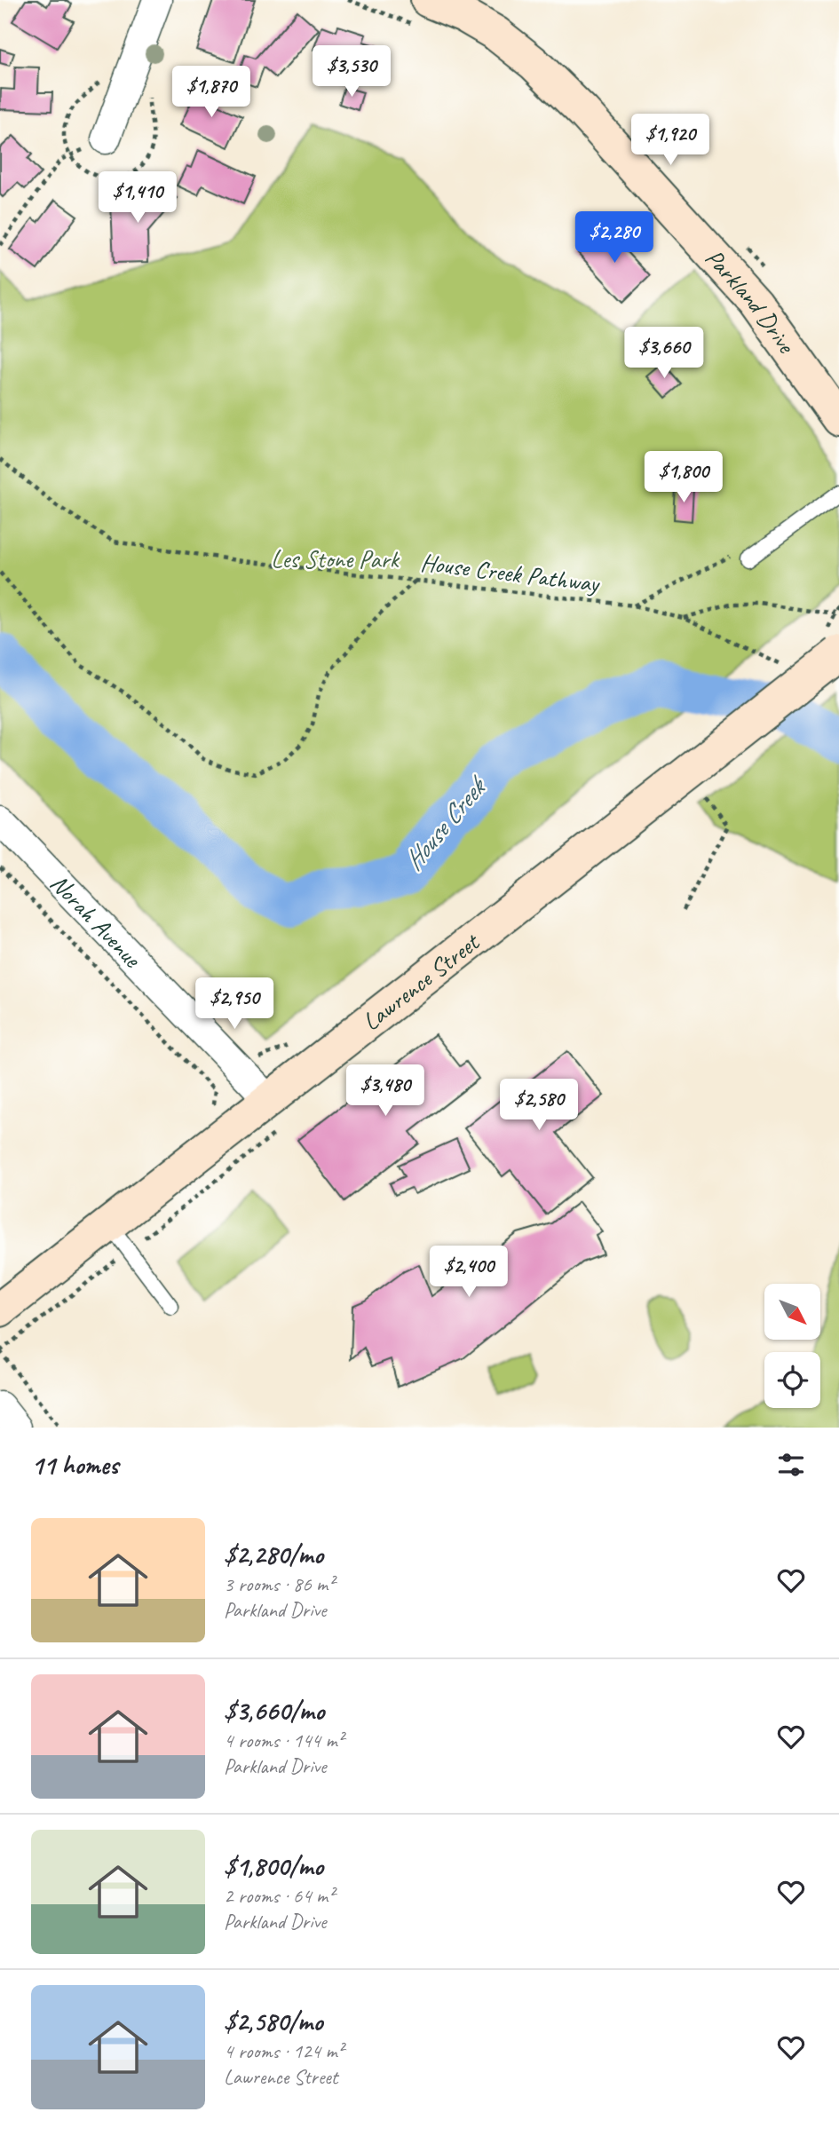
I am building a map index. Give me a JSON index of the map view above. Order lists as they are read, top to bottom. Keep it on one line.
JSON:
{"streets":{"main road":["Parkland Drive","Lawrence Street"],"street":["Norah Avenue"],"path":["House Creek Pathway"]},"crossings":[["Norah Avenue","Lawrence Street"]],"water":["House Creek"],"parks":["Les Stone Park"],"north":"bottom right","page":{"price":["$3,530","$1,870","$1,920","$1,410","$2,280","$3,660","$1,800","$2,950","$3,480","$2,580","$2,400"],"heading":"11 homes","list":[{"name":"$2,280/mo","note":"3 rooms · 86 m² · Parkland Drive"},{"name":"$3,660/mo","note":"4 rooms · 144 m² · Parkland Drive"},{"name":"$1,800/mo","note":"2 rooms · 64 m² · Parkland Drive"},{"name":"$2,580/mo","note":"4 rooms · 124 m² · Lawrence Street"}]}}
